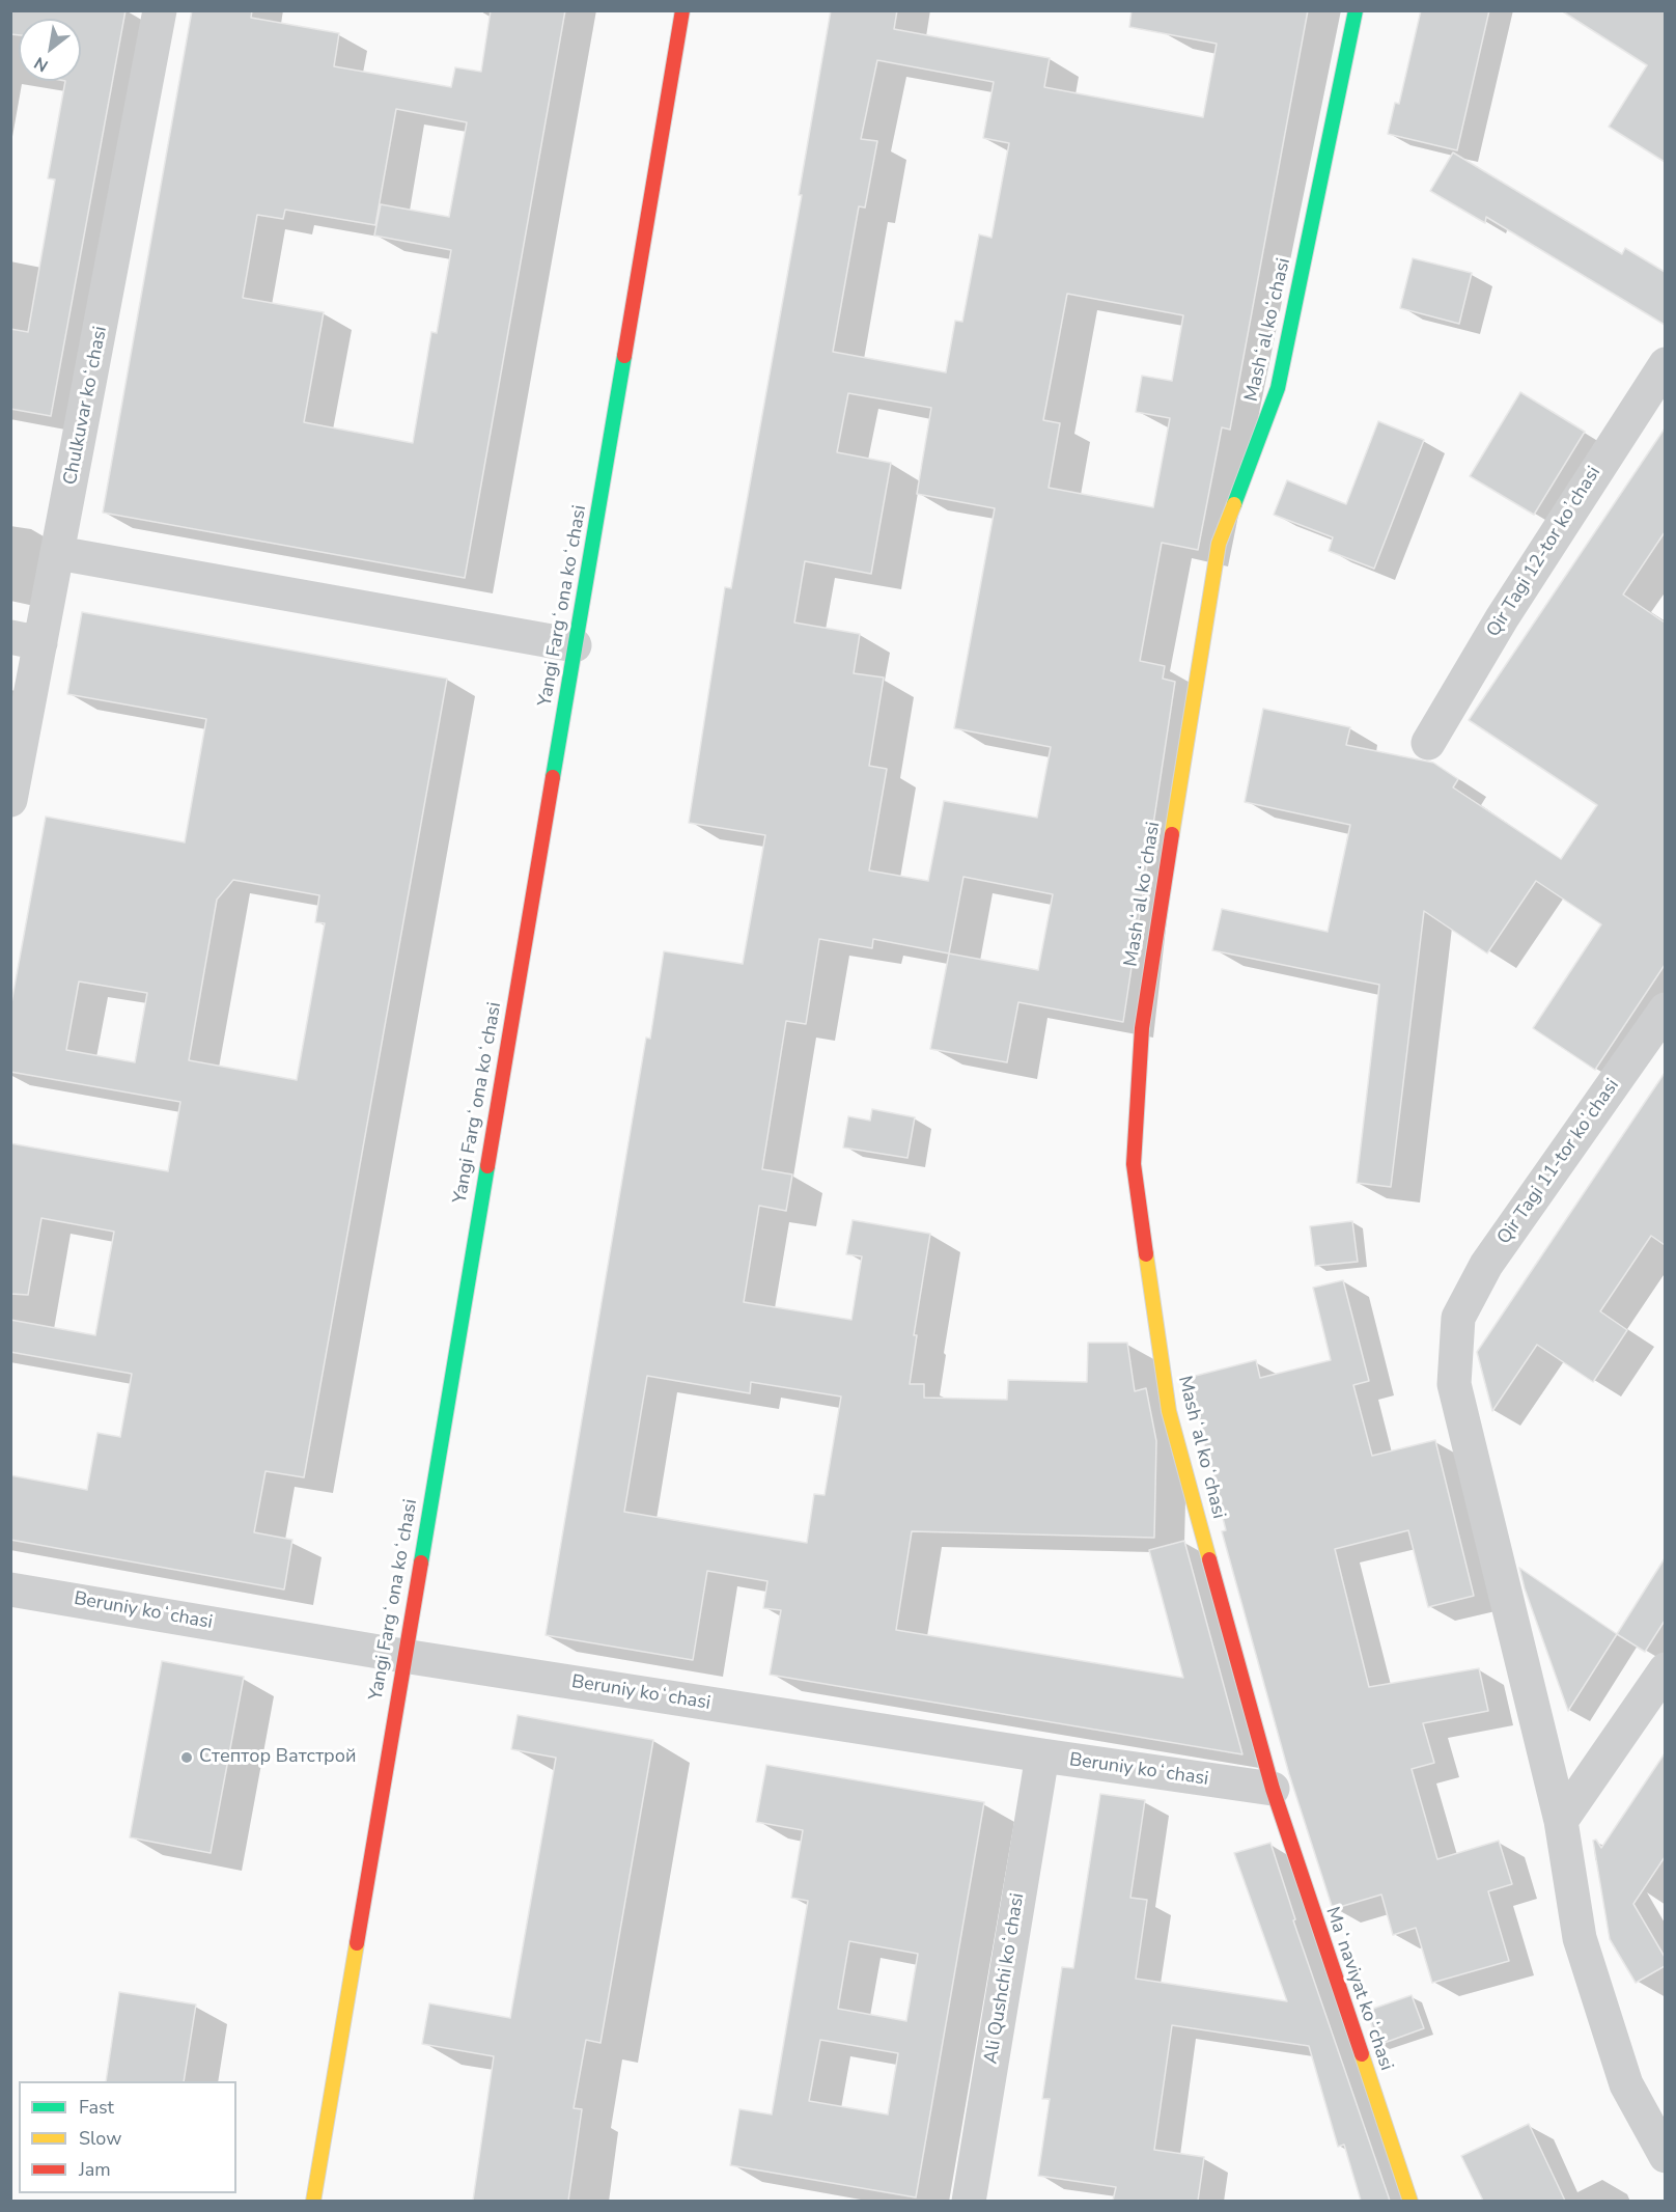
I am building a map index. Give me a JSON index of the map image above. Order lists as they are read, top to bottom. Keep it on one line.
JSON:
{"streets":{"street":["Mashʻal koʻchasi","Chulkuvar koʻchasi","Qir Tagi 12-tor koʼchasi","Yangi Fargʻona koʻchasi","Qir Tagi 11-tor koʼchasi","Beruniy koʻchasi","Ali Qushchi koʻchasi","Maʻnaviyat koʻchasi"]},"crossings":[["Mashʻal koʻchasi","Beruniy koʻchasi"],["Mashʻal koʻchasi","Maʻnaviyat koʻchasi"],["Yangi Fargʻona koʻchasi","Beruniy koʻchasi"],["Beruniy koʻchasi","Ali Qushchi koʻchasi"],["Beruniy koʻchasi","Maʻnaviyat koʻchasi"]],"places":["Стептор Ватстрой"],"legend":["Fast","Slow","Jam"],"north":"bottom left"}
